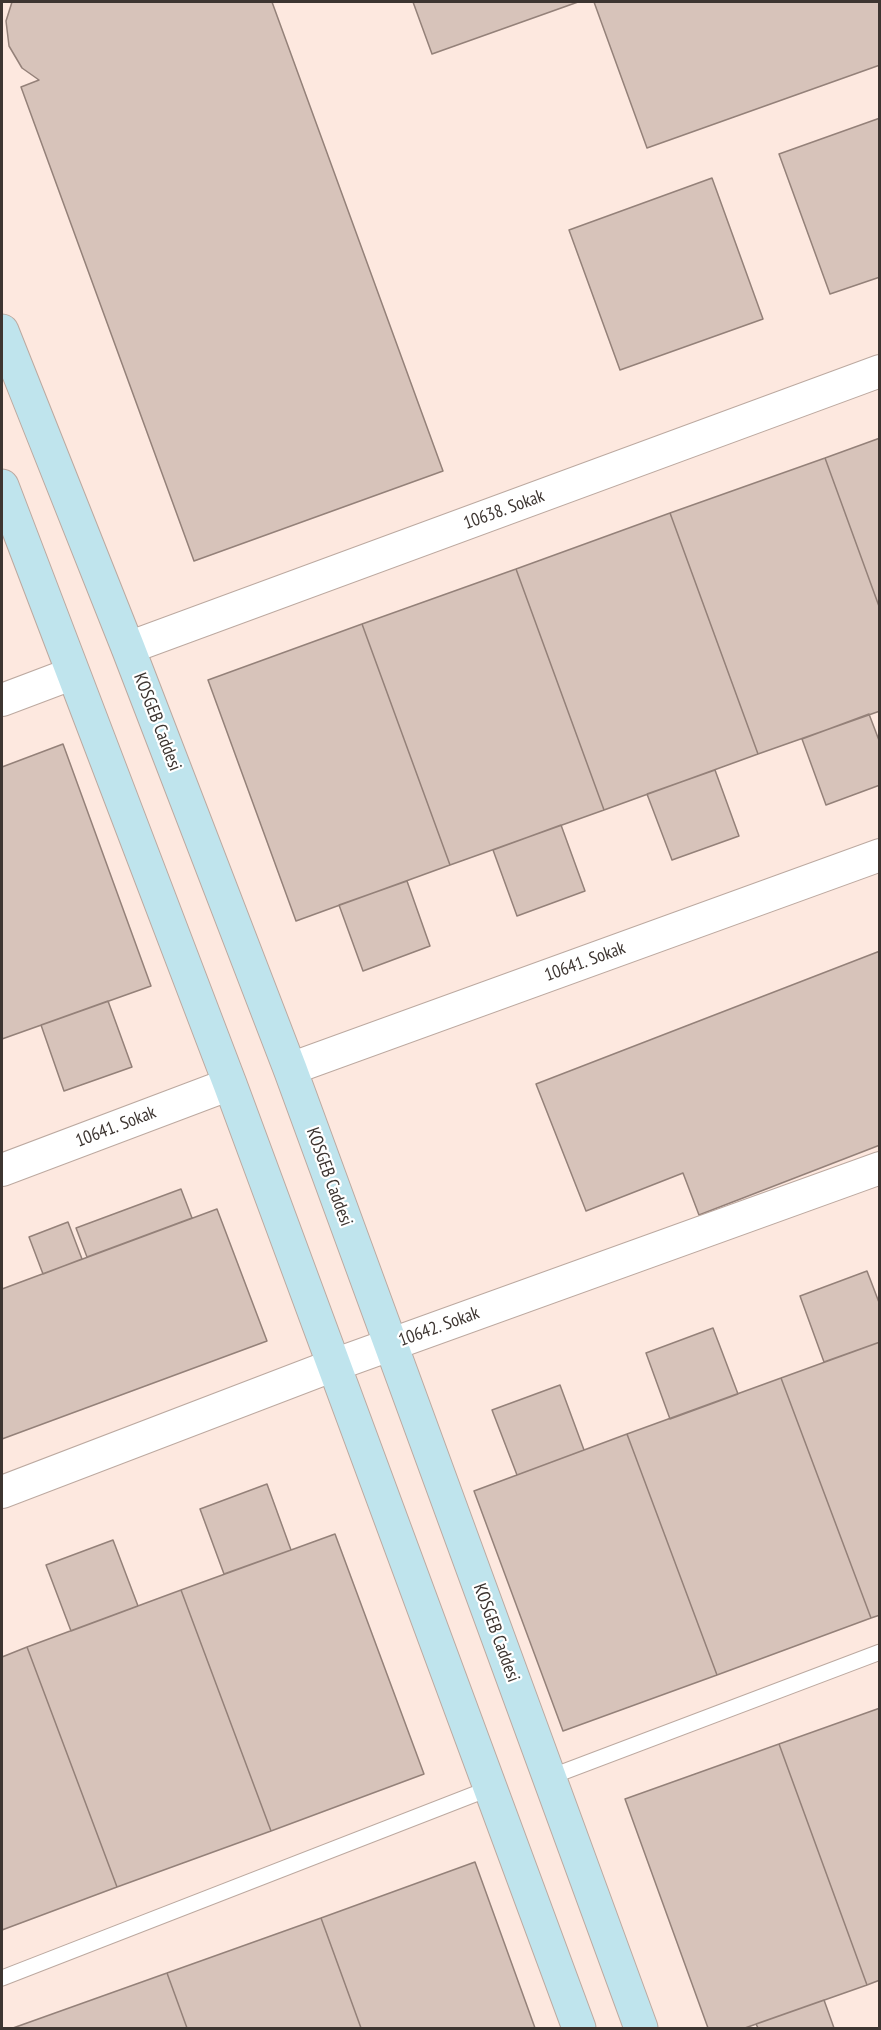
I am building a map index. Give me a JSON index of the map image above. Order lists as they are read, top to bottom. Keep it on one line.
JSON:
{"streets":{"main road":["KOSGEB Caddesi"],"street":["10638. Sokak","10641. Sokak","10642. Sokak"]},"crossings":[["10638. Sokak","KOSGEB Caddesi"],["KOSGEB Caddesi","10641. Sokak"],["KOSGEB Caddesi","10642. Sokak"]]}
